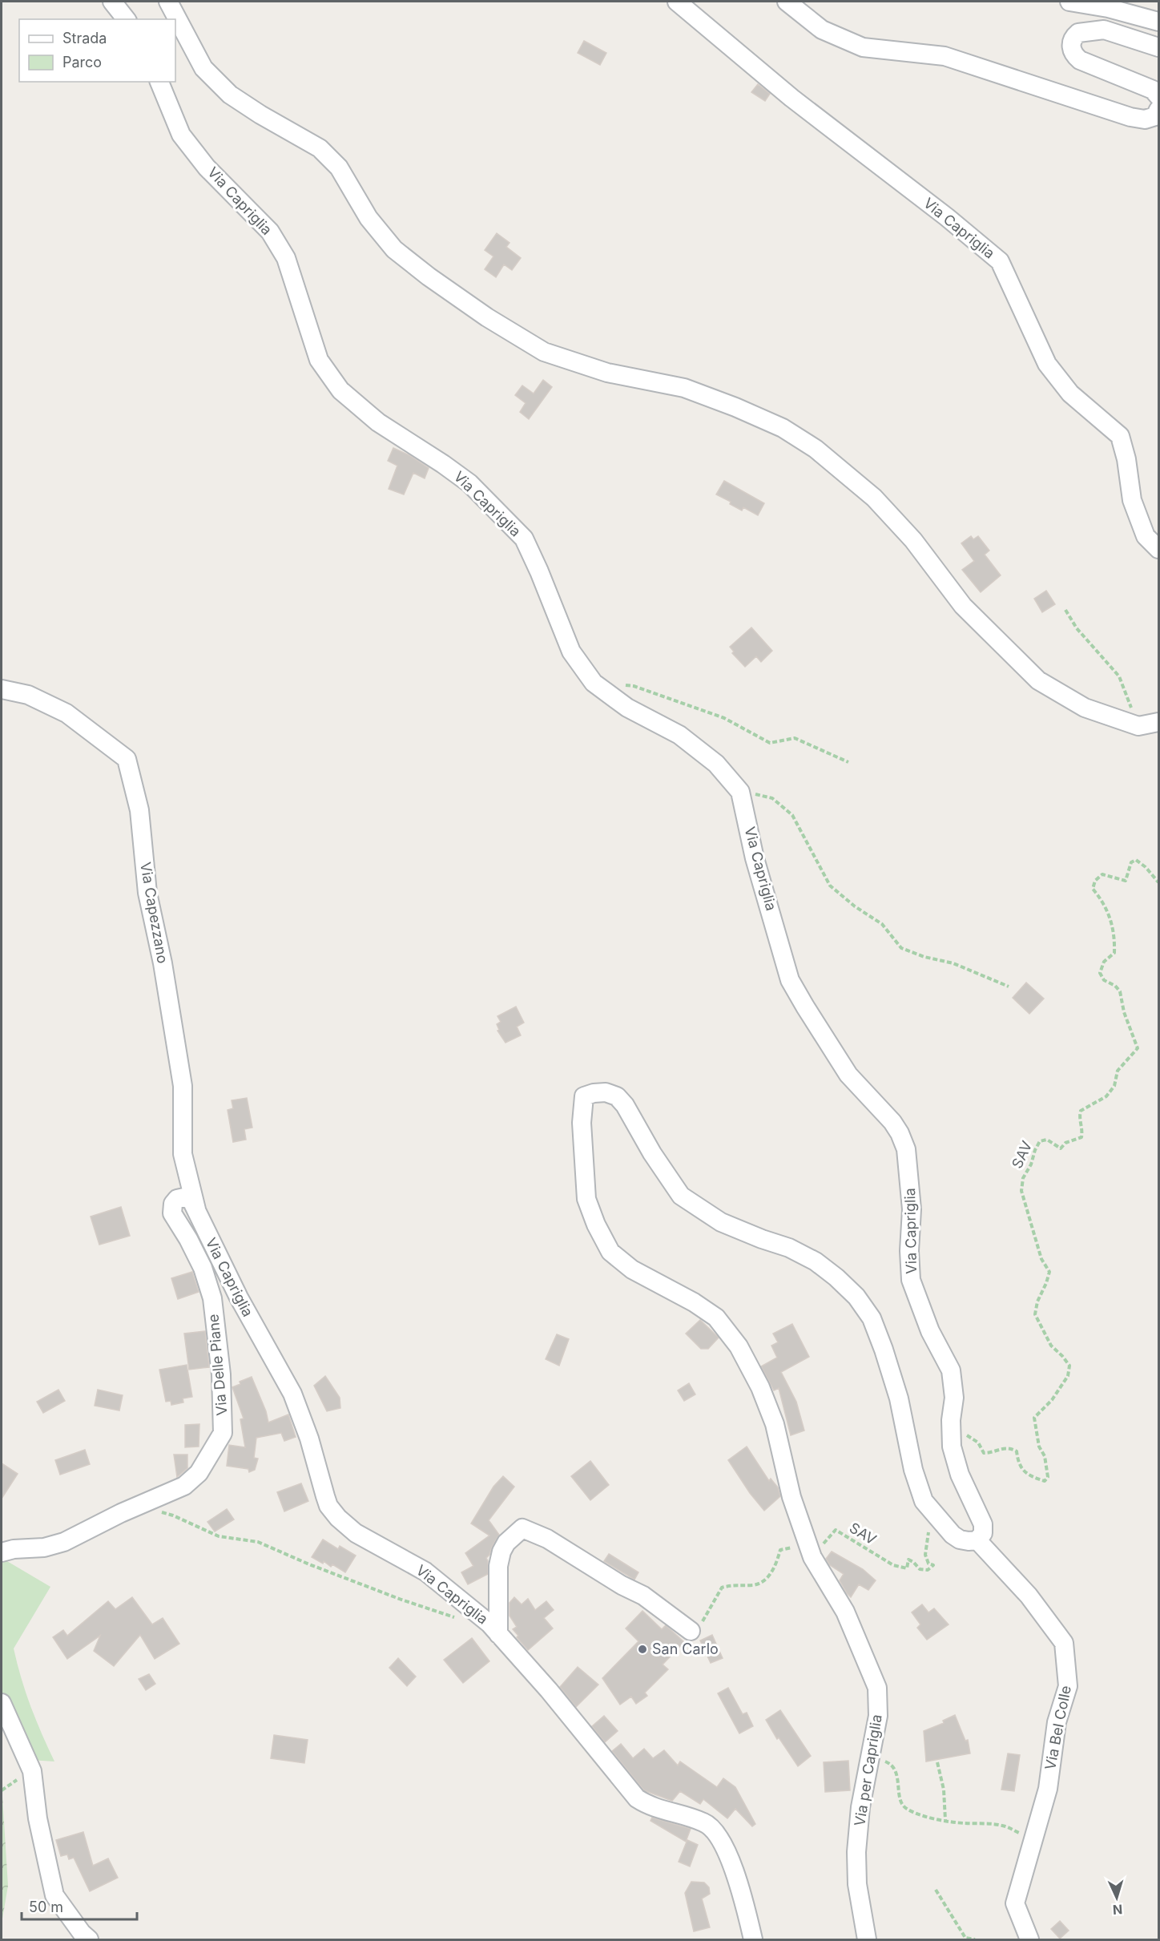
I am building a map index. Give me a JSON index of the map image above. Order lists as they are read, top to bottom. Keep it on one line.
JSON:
{"streets":{"street":["Via Capriglia","Via Capezzano","Via Delle Piane","Via Bel Colle","Via per Capriglia"],"path":["SAV"]},"crossings":[["Via Capriglia","Via Capezzano"],["Via Capriglia","SAV"],["Via Capriglia","Via Delle Piane"],["Via Capriglia","Via Bel Colle"],["Via Capezzano","Via Delle Piane"],["SAV","Via per Capriglia"]],"places":["San Carlo"],"legend":["Strada","Parco"],"scale_bar":"50 m","north":"bottom"}
